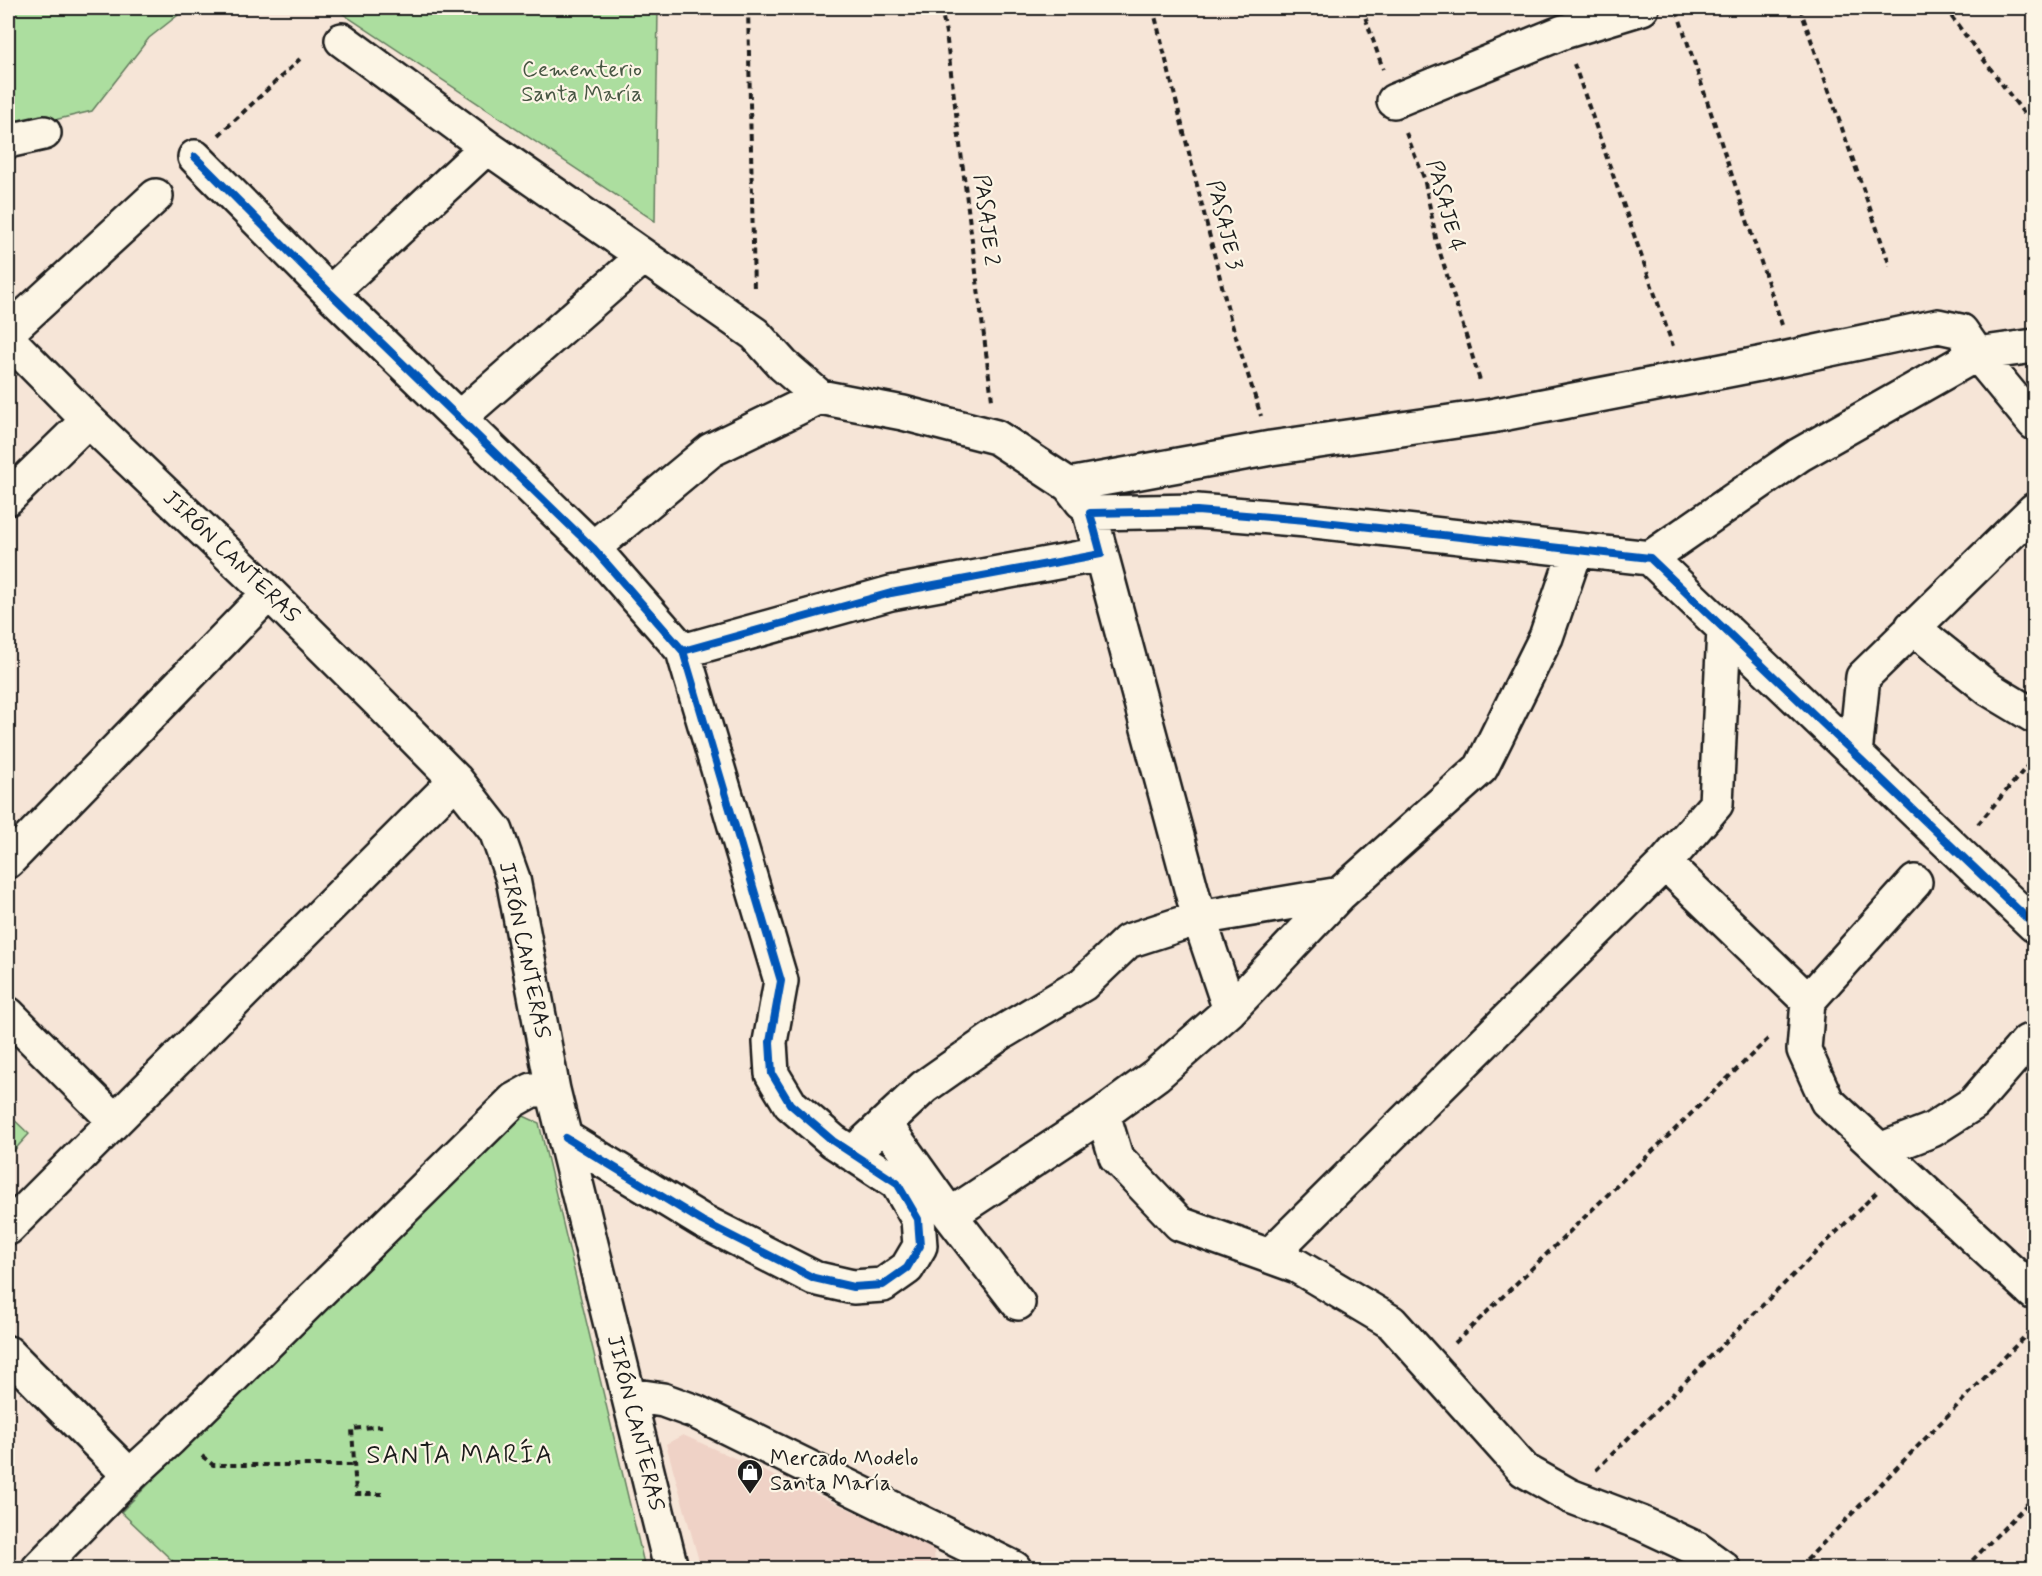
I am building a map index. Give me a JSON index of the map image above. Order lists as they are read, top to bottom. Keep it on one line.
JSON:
{"streets":{"street":["JIRÓN CANTERAS"],"path":["PASAJE 4","PASAJE 2","PASAJE 3"]},"districts":["SANTA MARÍA"],"parks":["Cementerio Santa María"],"places":{"shop":["Mercado Modelo Santa María"]}}
